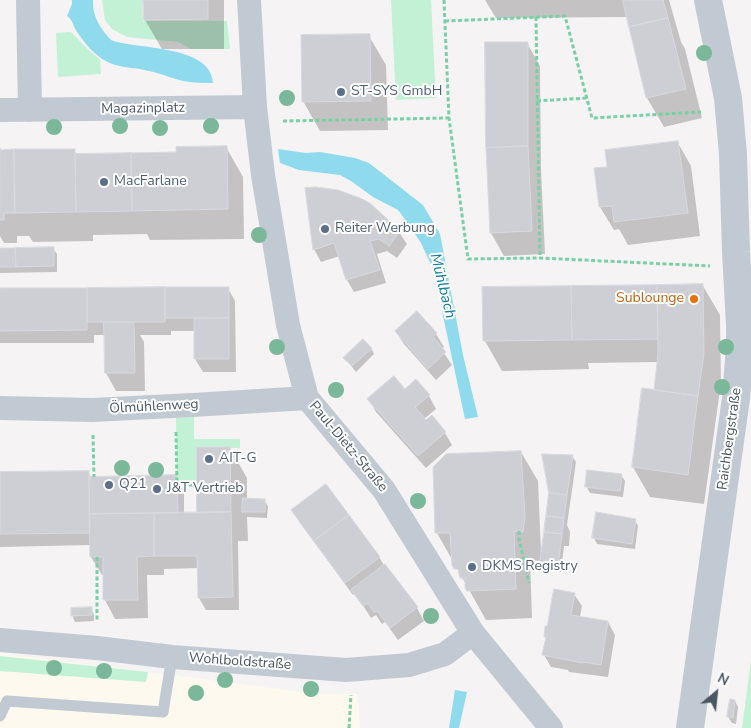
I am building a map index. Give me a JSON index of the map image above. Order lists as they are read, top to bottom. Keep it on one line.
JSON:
{"streets":{"street":["Magazinplatz","Ölmühlenweg","Raichbergstraße","Paul-Dietz-Straße","Wohlboldstraße"]},"crossings":[["Magazinplatz","Paul-Dietz-Straße"],["Ölmühlenweg","Paul-Dietz-Straße"],["Paul-Dietz-Straße","Wohlboldstraße"]],"water":["Mühlbach"],"places":["ST-SYS GmbH","MacFarlane","Reiter Werbung","Sublounge","AIT-G","Q21","J&T Vertrieb","DKMS Registry"],"north":"top right"}
